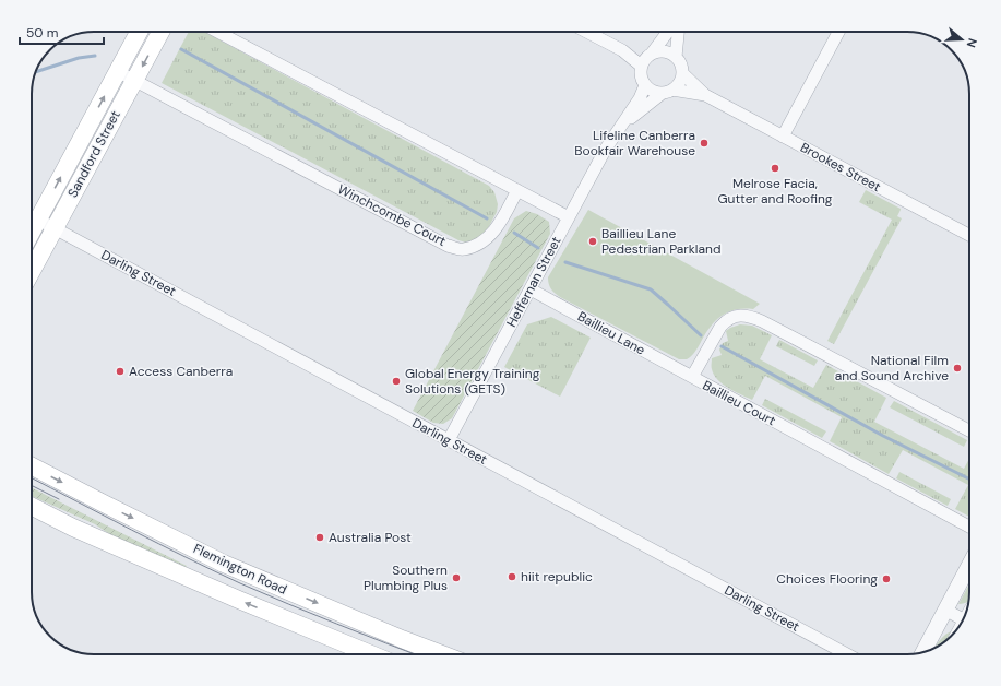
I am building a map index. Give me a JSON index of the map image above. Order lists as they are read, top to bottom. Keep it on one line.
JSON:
{"streets":{"main road":["Sandford Street","Flemington Road"],"street":["Brookes Street","Winchcombe Court","Darling Street","Heffernan Street","Baillieu Lane","Baillieu Court"]},"crossings":[["Sandford Street","Winchcombe Court"],["Sandford Street","Darling Street"],["Brookes Street","Heffernan Street"],["Darling Street","Heffernan Street"],["Heffernan Street","Baillieu Lane"],["Baillieu Lane","Baillieu Court"]],"places":["Lifeline Canberra Bookfair Warehouse","Melrose Facia, Gutter and Roofing","Baillieu Lane Pedestrian Parkland","National Film and Sound Archive","Access Canberra","Global Energy Training Solutions (GETS)","Australia Post","hiit republic","Southern Plumbing Plus","Choices Flooring"],"scale_bar":"50 m","north":"right"}
